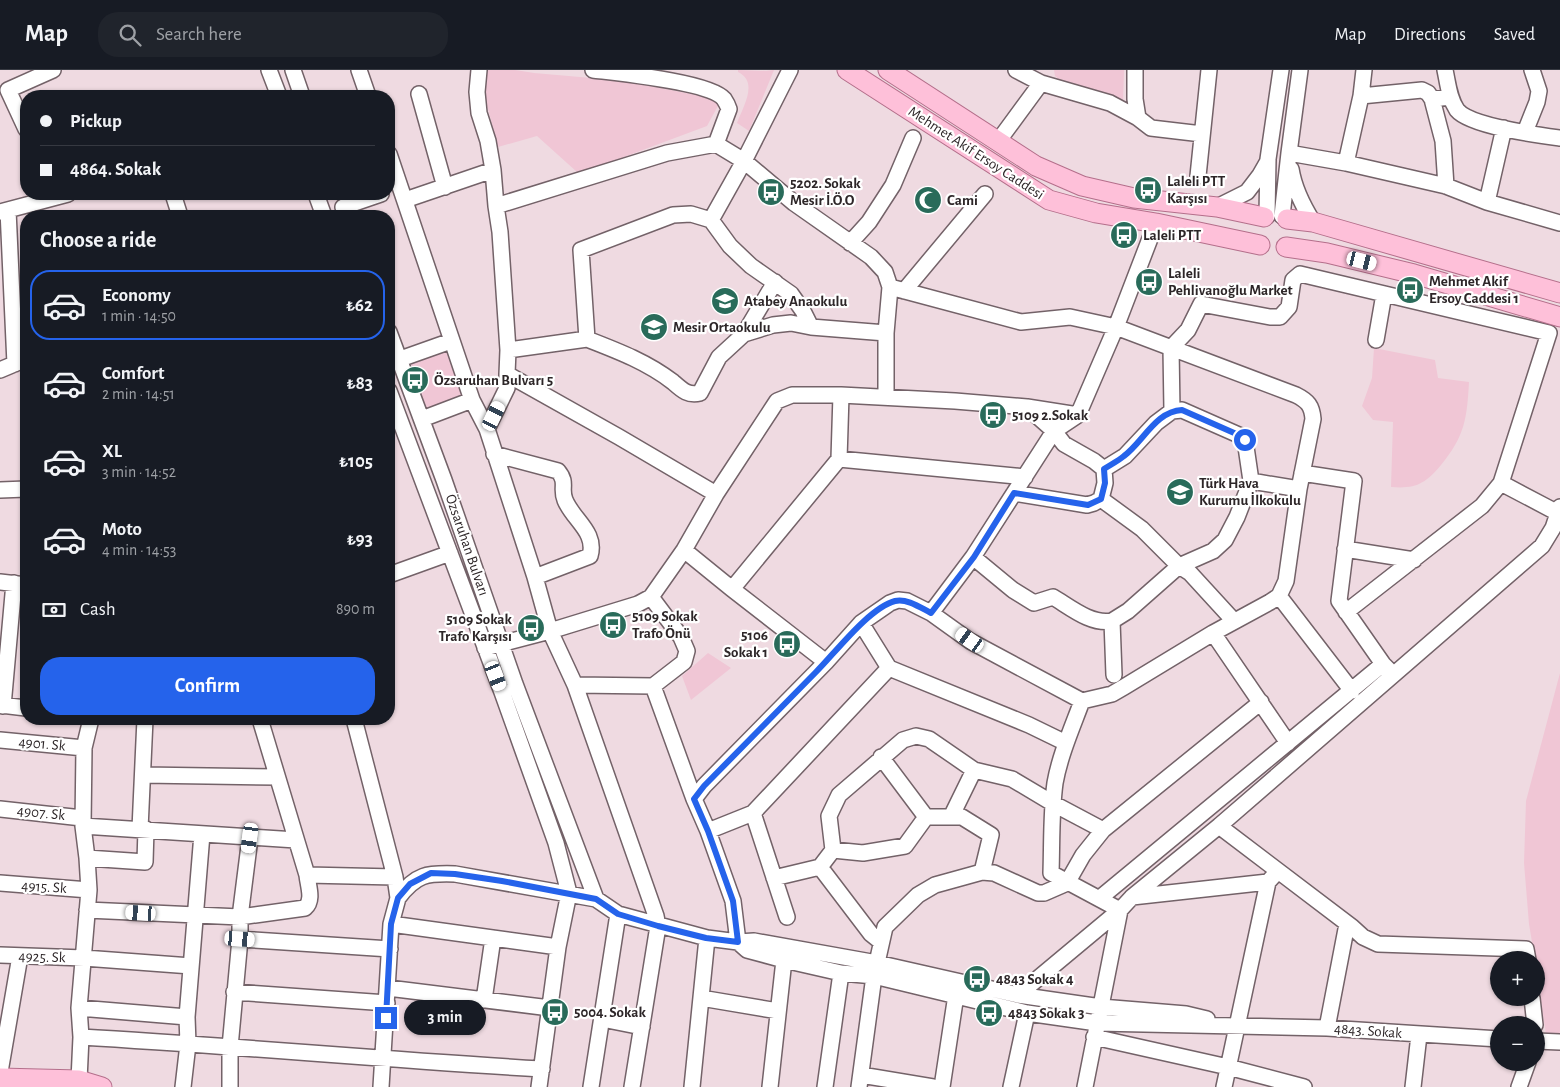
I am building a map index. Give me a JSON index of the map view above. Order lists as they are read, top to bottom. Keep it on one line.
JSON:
{"streets":{"main road":["Mehmet Akif Ersoy Caddesi"],"street":["Özsaruhan Bulvarı","4901. Sk","4907. Sk","4915. Sk","4925. Sk","4843. Sokak"]},"places":{"bus stop":["Laleli PTT Karşısı","5202. Sokak Mesir İ.Ö.O","Laleli PTT","Laleli Pehlivanoğlu Market","Mehmet Akif Ersoy Caddesi 1","Özsaruhan Bulvarı 5","5109 2.Sokak","5109 Sokak Trafo Önü","5109 Sokak Trafo Karşısı","5106 Sokak 1","4843 Sokak 4","5004. Sokak","4843 Sokak 3"],"mosque":["Cami"],"school or university":["Atabey Anaokulu","Mesir Ortaokulu","Türk Hava Kurumu İlkokulu"]},"page":{"header":"Map","search":"Search here","nav":["Map","Directions","Saved"],"banner":["Pickup","4864. Sokak"],"heading":"Choose a ride","list":[{"name":"Economy","note":"1 min · 14:50","value":"₺62"},{"name":"Comfort","note":"2 min · 14:51","value":"₺83"},{"name":"XL","note":"3 min · 14:52","value":"₺105"},{"name":"Moto","note":"4 min · 14:53","value":"₺93"}],"pay":["Cash","890 m"],"buttons":"Confirm","map_buttons":["+","−"],"bubble":"3 min"}}
